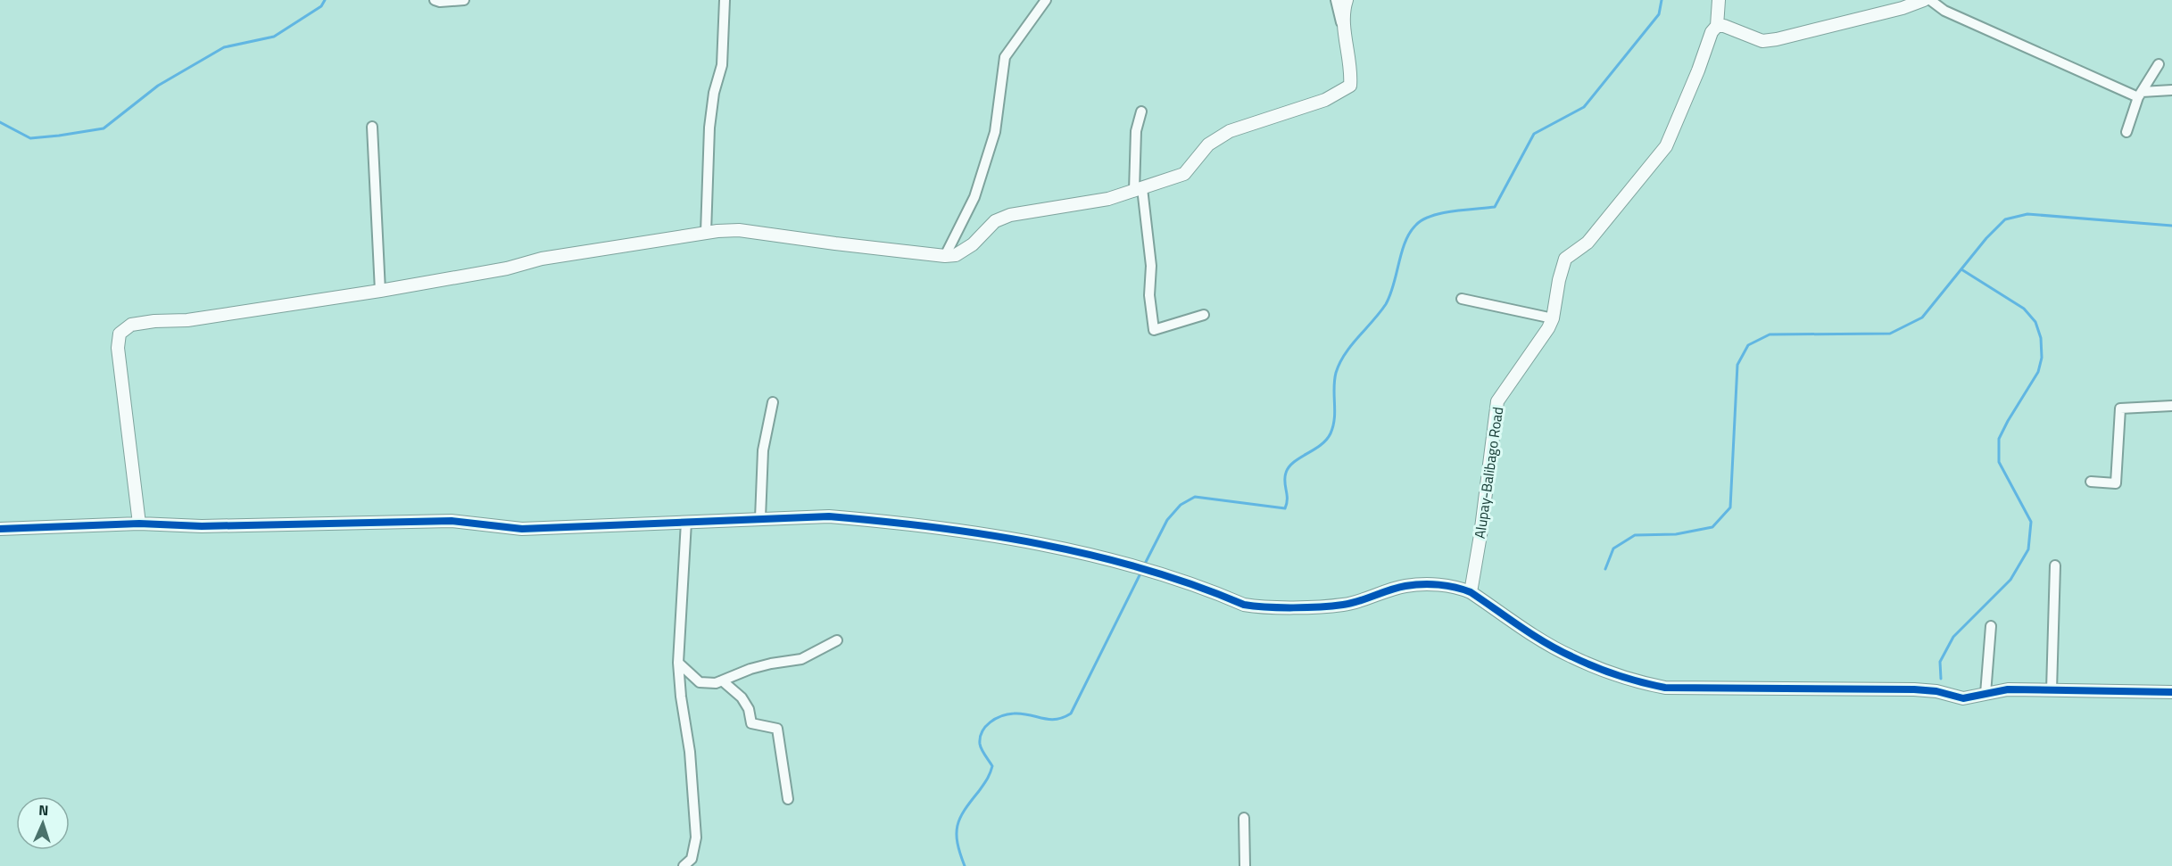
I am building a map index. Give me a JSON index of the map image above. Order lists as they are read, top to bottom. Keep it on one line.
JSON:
{"streets":{"street":["Alupay-Balibago Road"]},"north":"top"}
